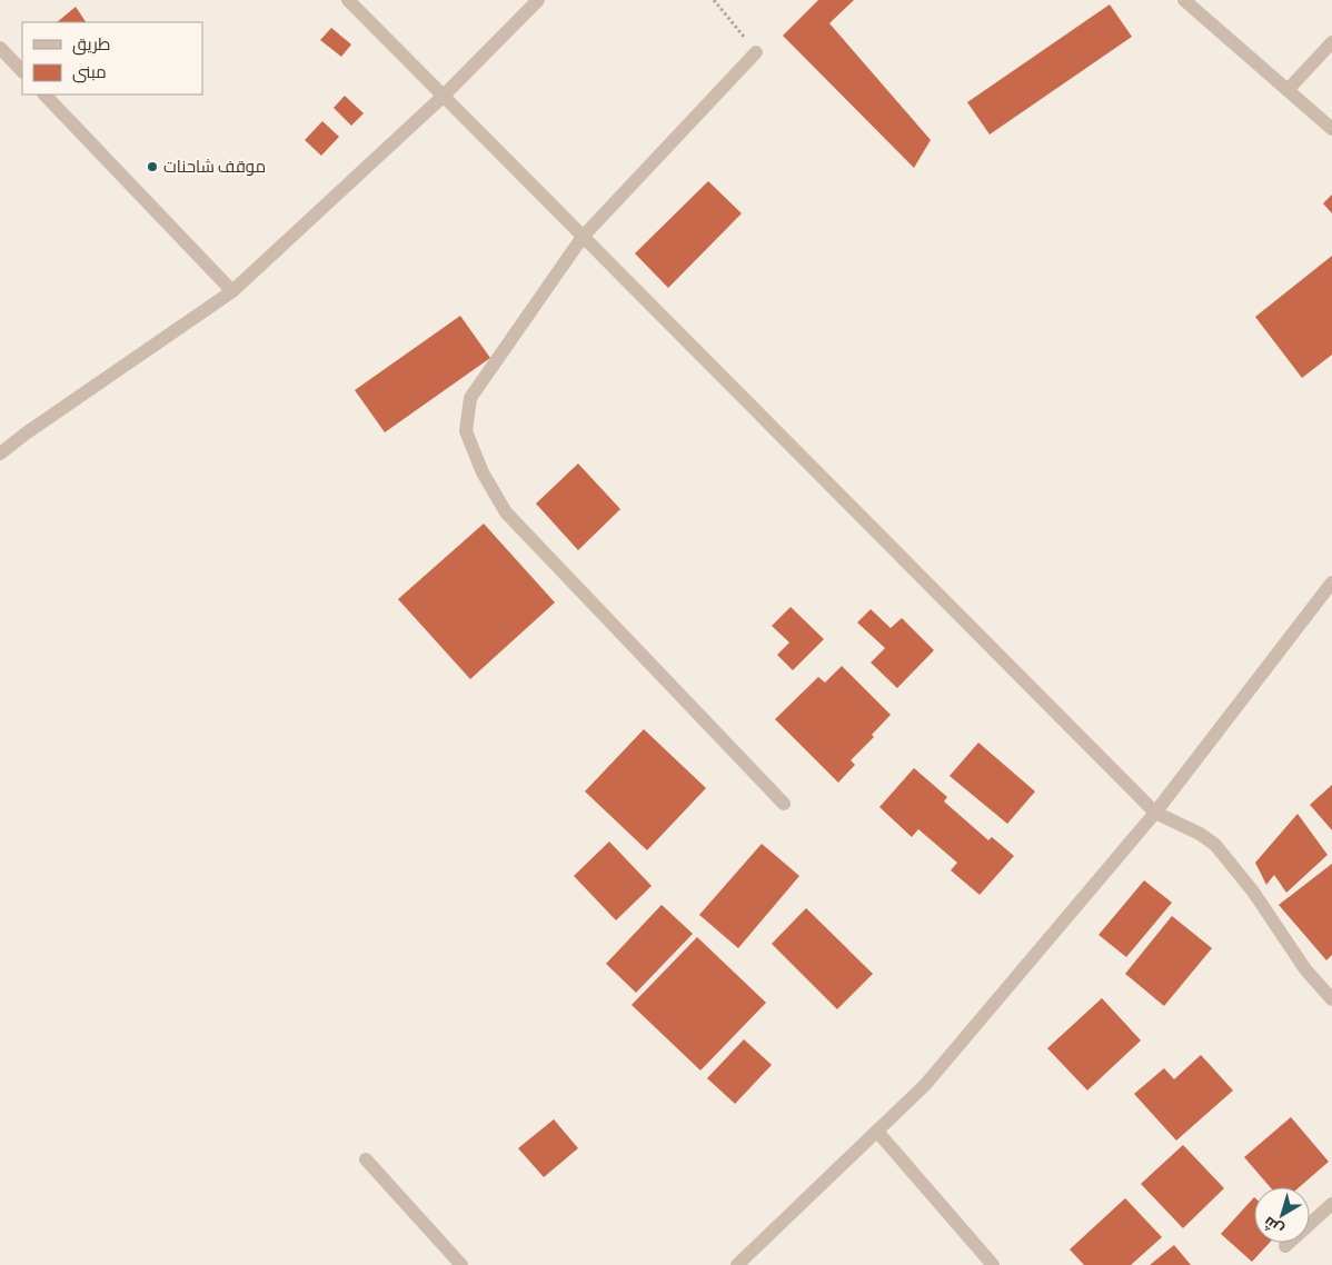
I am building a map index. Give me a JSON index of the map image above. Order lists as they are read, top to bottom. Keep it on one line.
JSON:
{"places":["موقف شاحنات"],"legend":["طريق","مبنى"],"north":"bottom left"}
